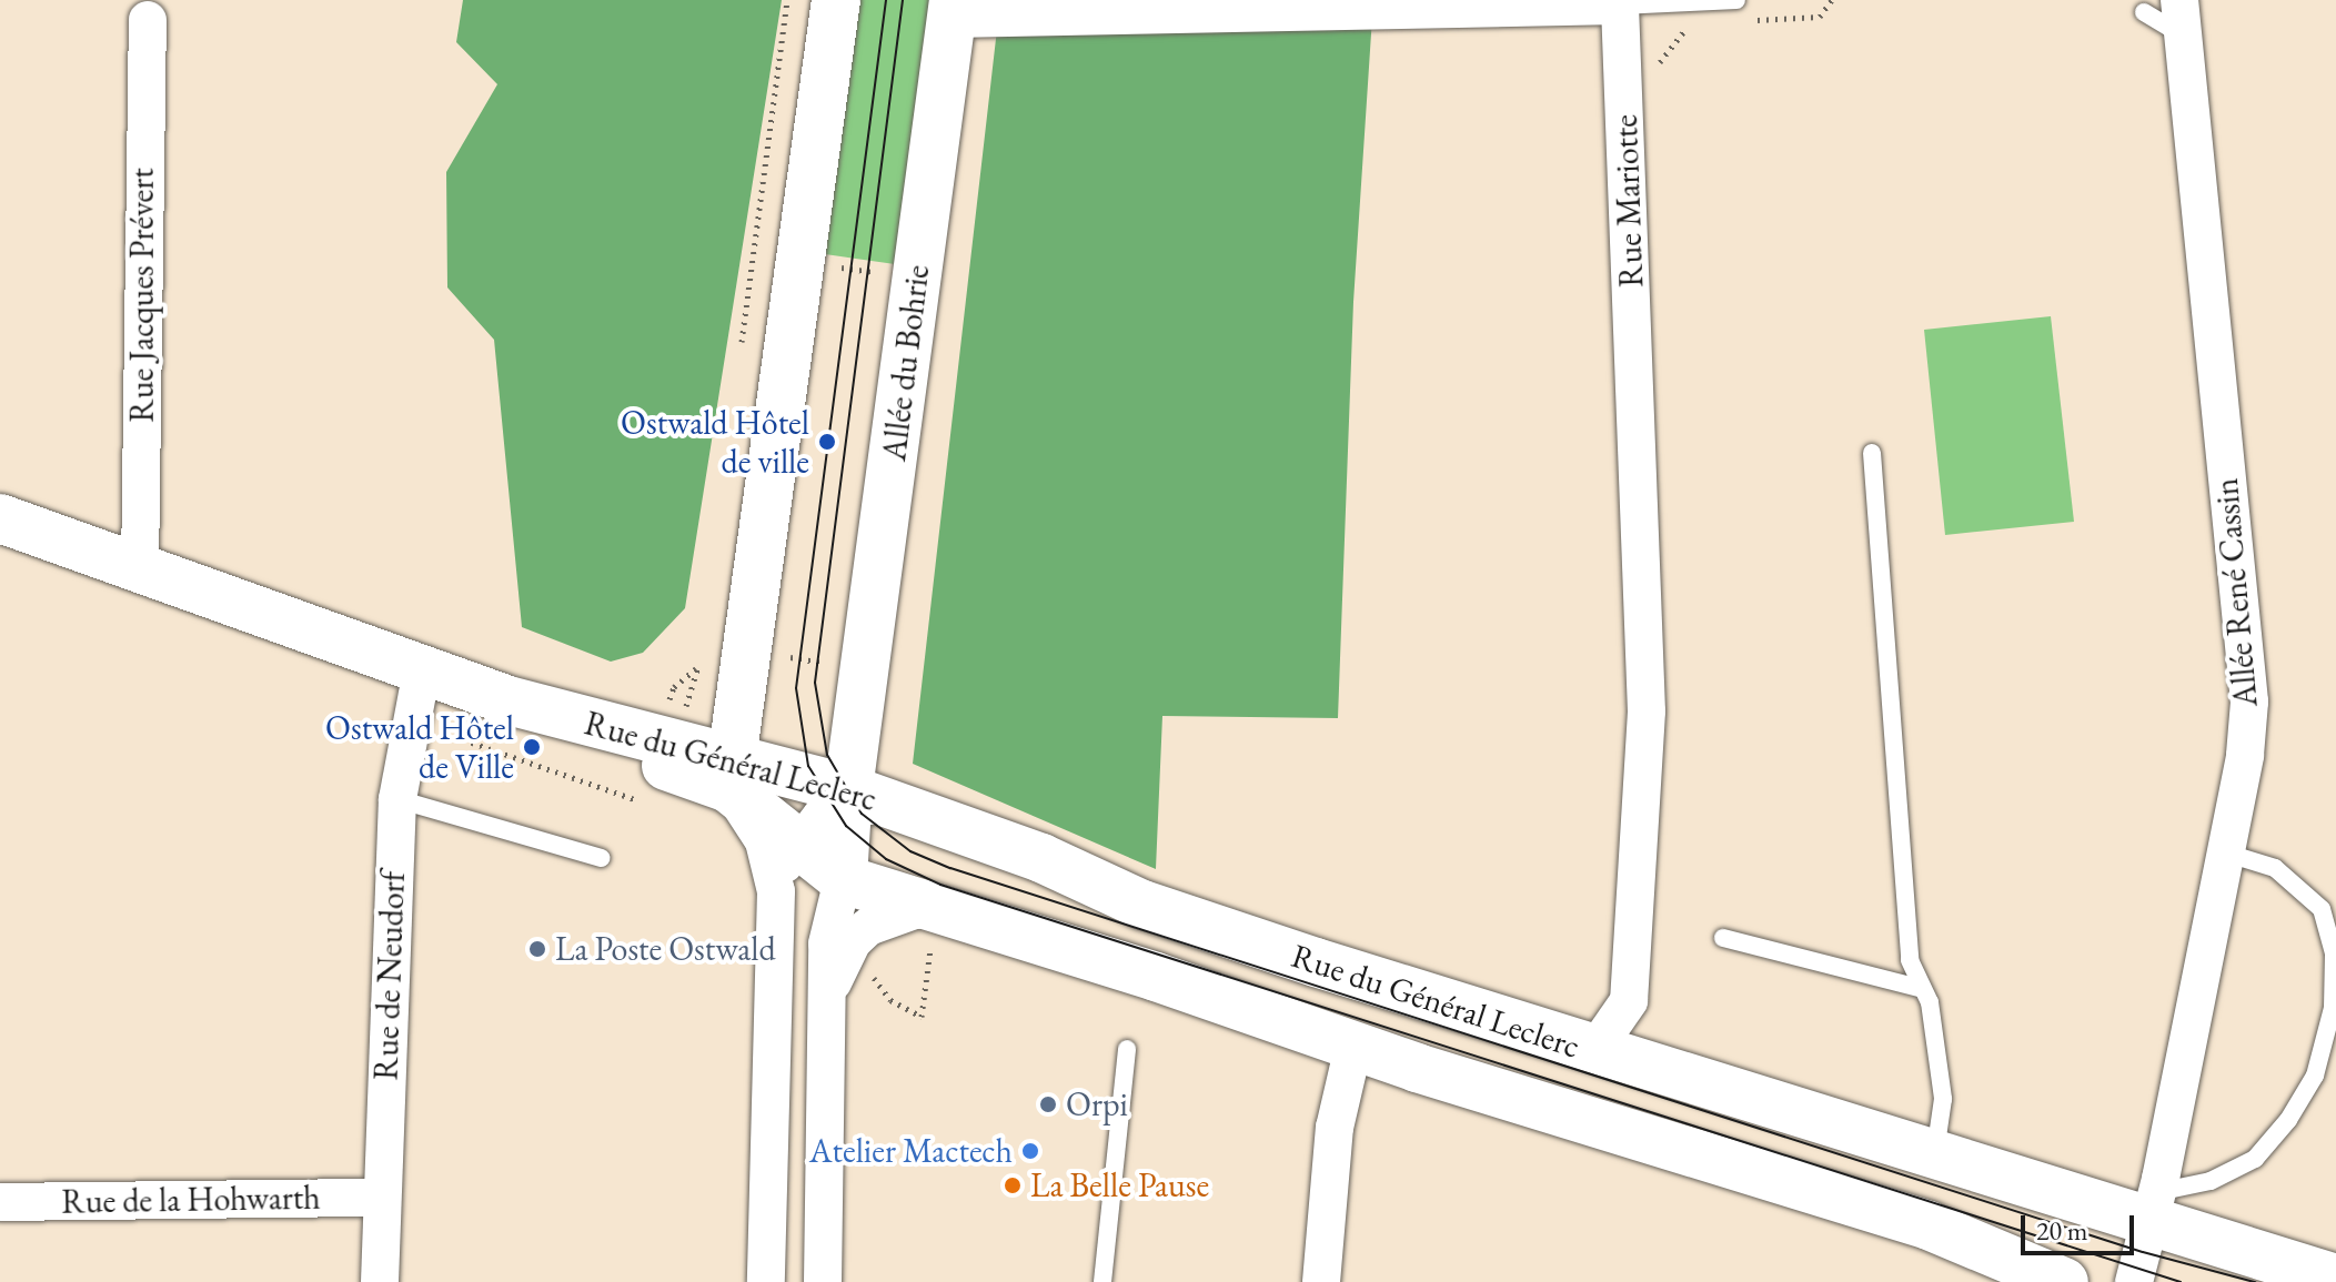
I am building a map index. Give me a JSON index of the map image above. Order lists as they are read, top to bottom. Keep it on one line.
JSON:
{"streets":{"main road":["Allée du Bohrie","Rue du Général Leclerc"],"street":["Rue Mariotte","Rue Jacques Prévert","Allée René Cassin","Rue de Neudorf","Rue de la Hohwarth"]},"crossings":[["Rue Mariotte","Rue du Général Leclerc"],["Rue Jacques Prévert","Rue du Général Leclerc"],["Allée du Bohrie","Rue du Général Leclerc"],["Allée René Cassin","Rue du Général Leclerc"],["Rue du Général Leclerc","Rue de Neudorf"],["Rue de Neudorf","Rue de la Hohwarth"]],"places":["Ostwald Hôtel de ville","Ostwald Hôtel de Ville","La Poste Ostwald","Orpi","Atelier Mactech","La Belle Pause"],"scale_bar":"20 m"}
